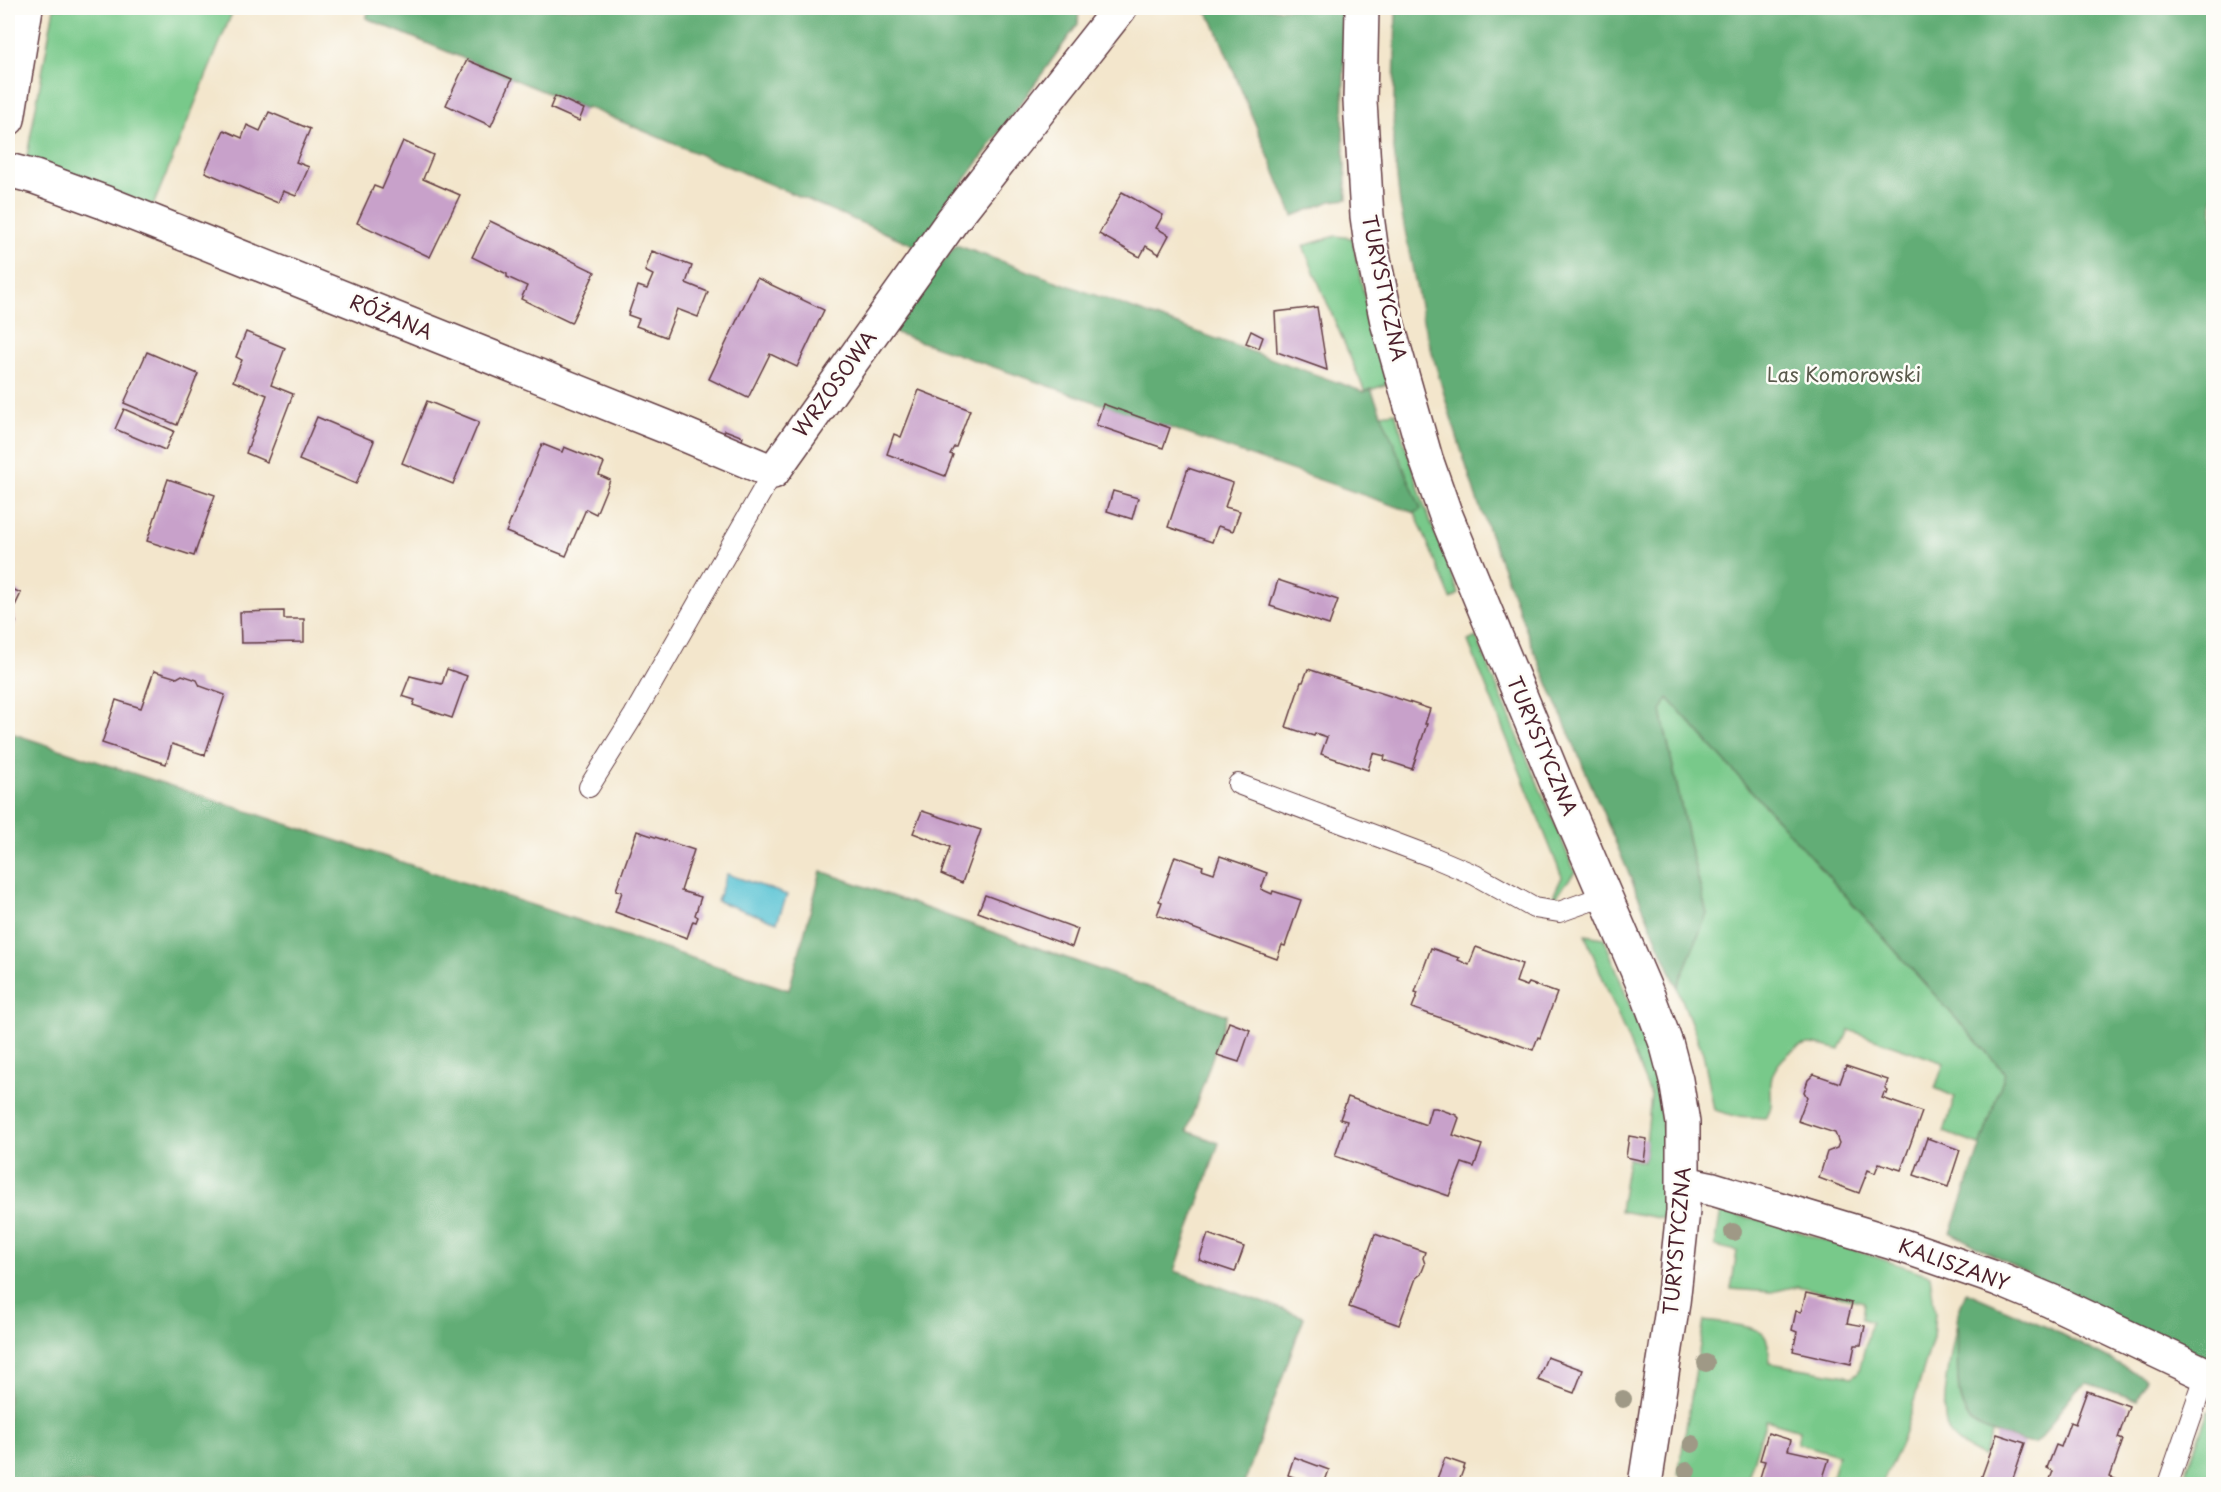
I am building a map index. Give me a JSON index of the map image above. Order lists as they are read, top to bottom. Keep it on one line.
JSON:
{"streets":{"street":["TURYSTYCZNA","RÓŻANA","WRZOSOWA","KALISZANY"]},"crossings":[["TURYSTYCZNA","KALISZANY"],["RÓŻANA","WRZOSOWA"]],"parks":["Las Komorowski"]}
